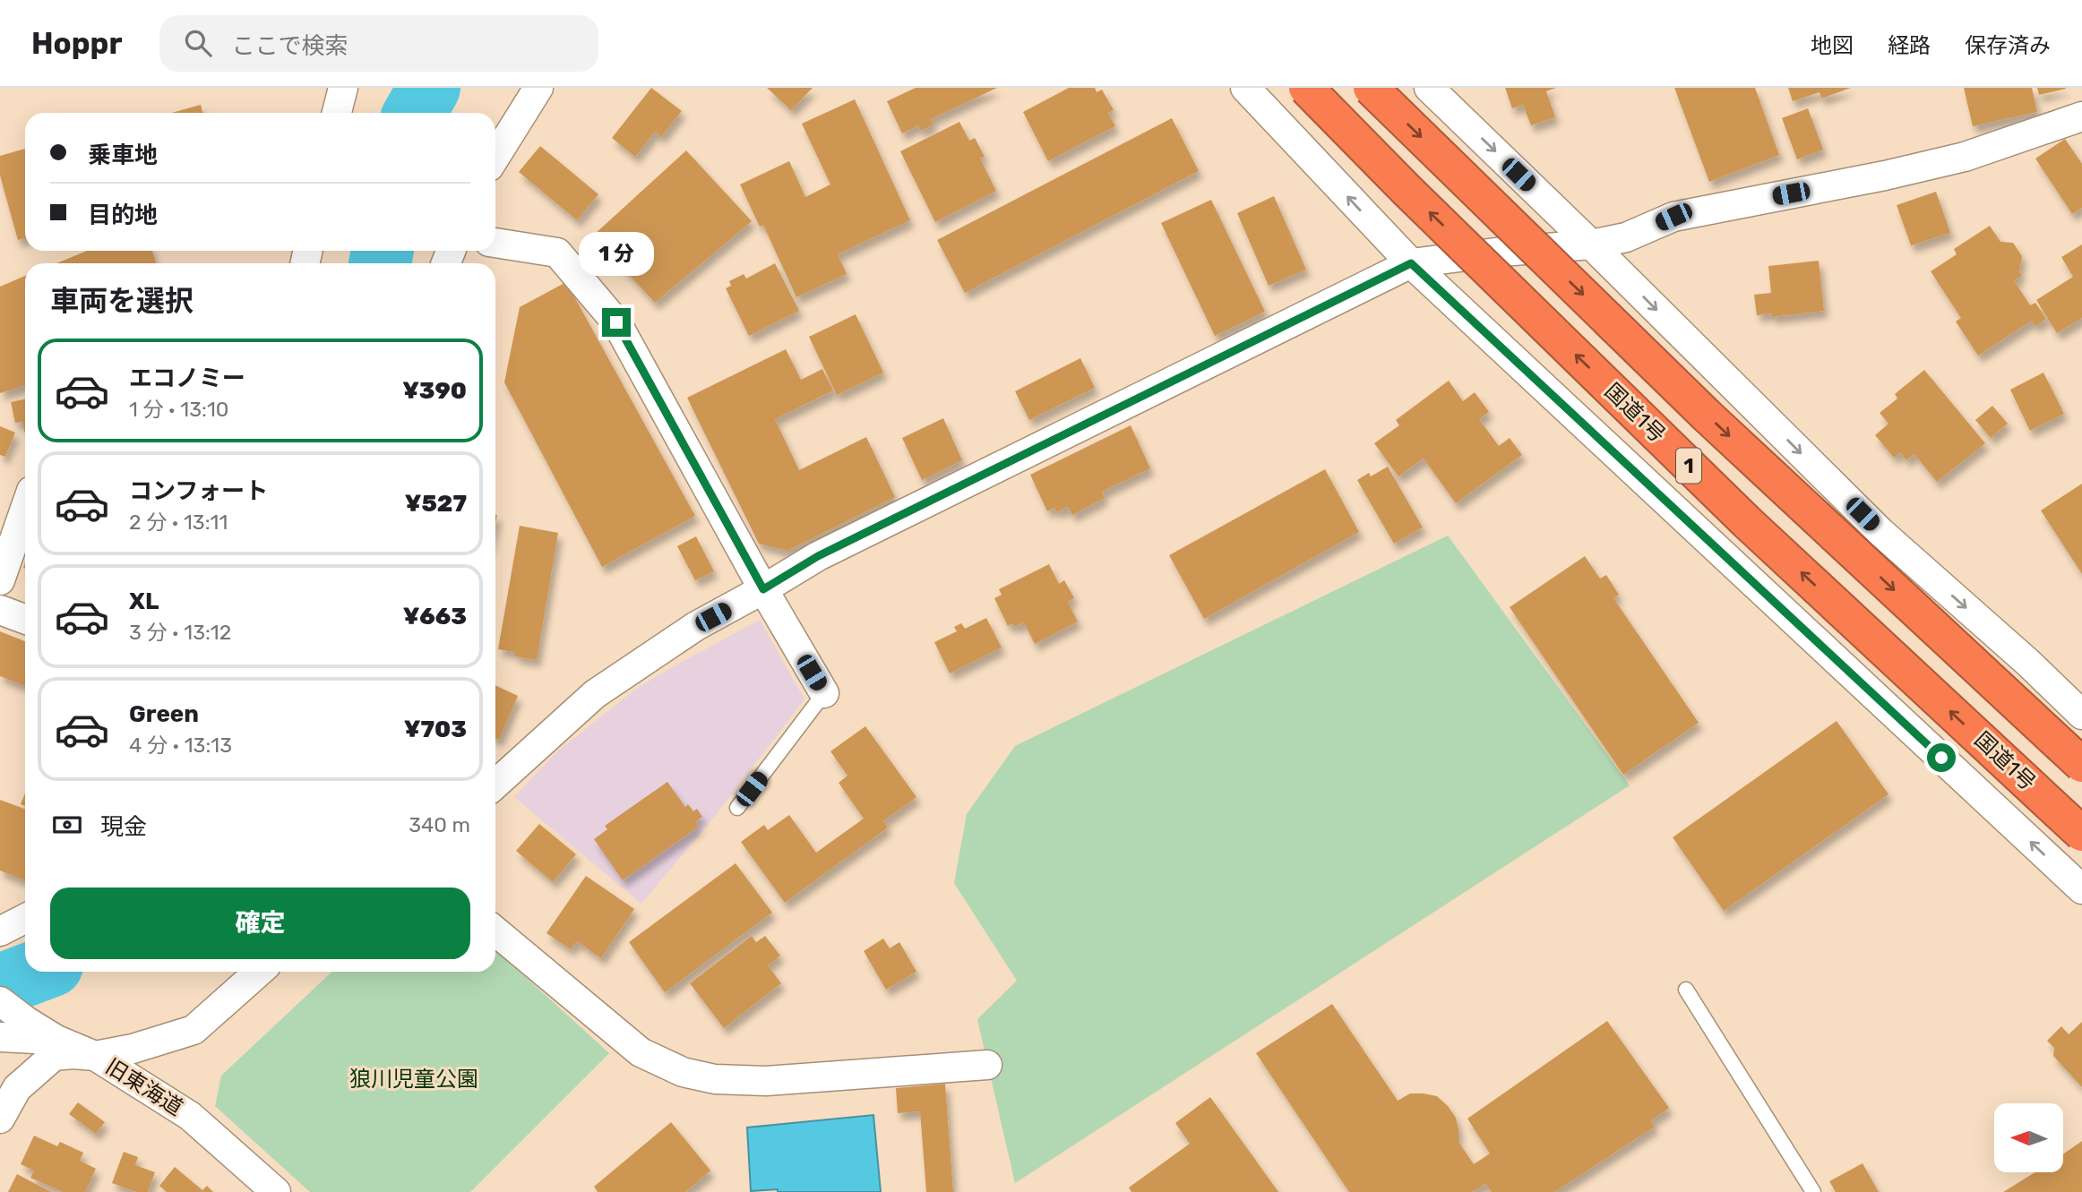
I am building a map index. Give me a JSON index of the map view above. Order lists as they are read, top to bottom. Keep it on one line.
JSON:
{"streets":{"highway":["国道1号","1"],"street":["旧東海道"]},"parks":["狼川児童公園"],"north":"left","page":{"header":"Hoppr","search":"ここで検索","nav":["地図","経路","保存済み"],"banner":["乗車地","目的地"],"bubble":"1 分","heading":"車両を選択","list":[{"name":"エコノミー","note":"1 分 · 13:10","value":"¥390"},{"name":"コンフォート","note":"2 分 · 13:11","value":"¥527"},{"name":"XL","note":"3 分 · 13:12","value":"¥663"},{"name":"Green","note":"4 分 · 13:13","value":"¥703"}],"pay":["現金","340 m"],"buttons":"確定"}}
